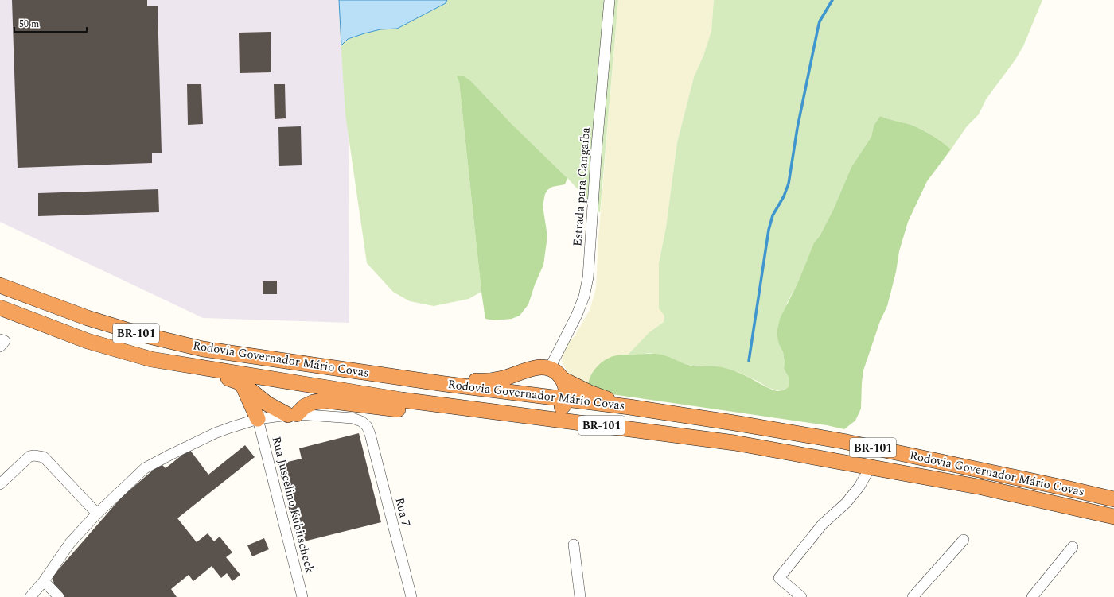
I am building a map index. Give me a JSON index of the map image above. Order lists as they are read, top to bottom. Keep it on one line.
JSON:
{"streets":{"highway":["BR-101","Rodovia Governador Mário Covas"],"street":["Estrada para Cangaíba","Rua Juscelino Kubitscheck","Rua 7"]},"scale_bar":"50 m"}
